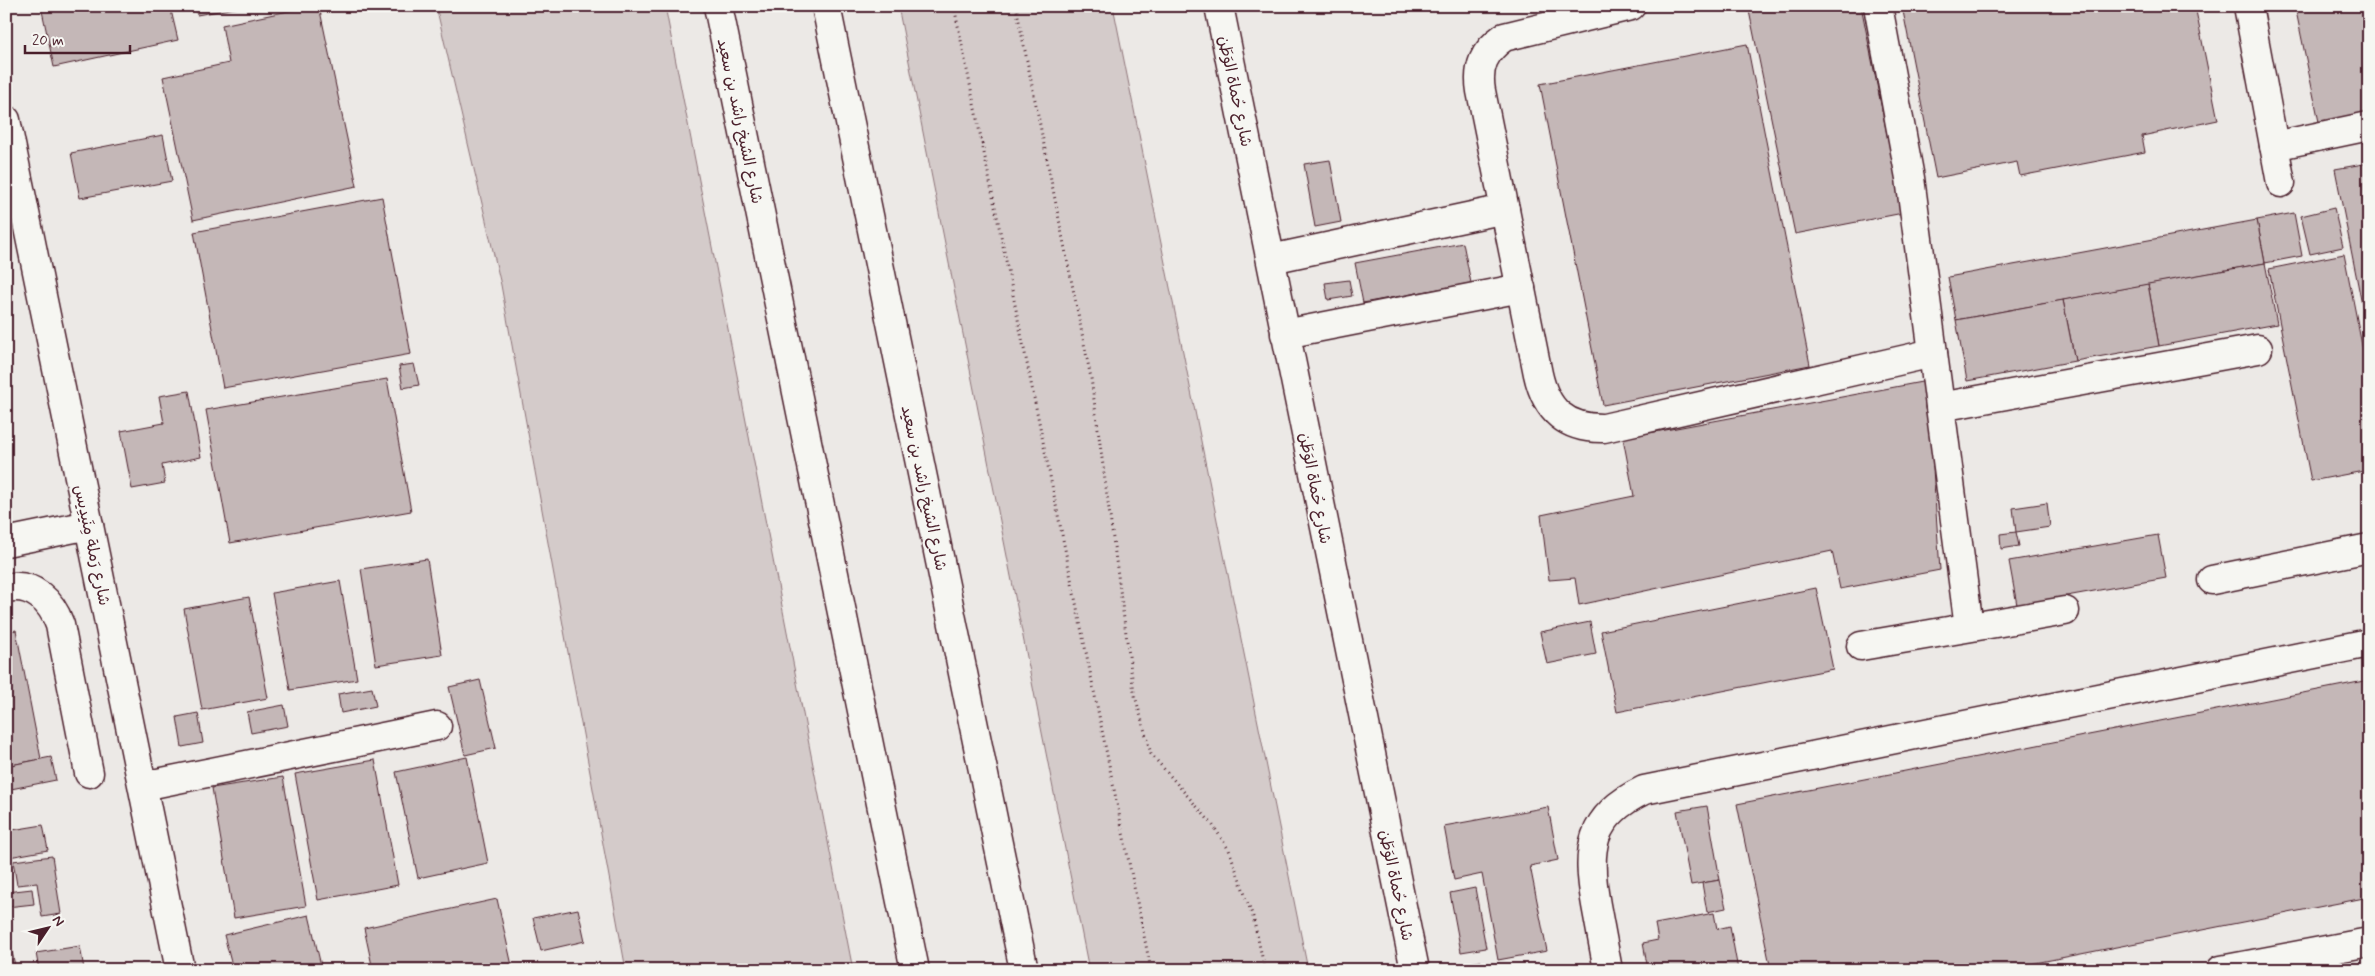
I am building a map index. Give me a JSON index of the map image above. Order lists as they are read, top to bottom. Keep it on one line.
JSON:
{"streets":{"main road":["شارع حُماة الوَطَن","شارع الشيخ راشد بن سعيد","شارع رَملة مِنَيدِيس"]},"scale_bar":"20 m","north":"top right"}
